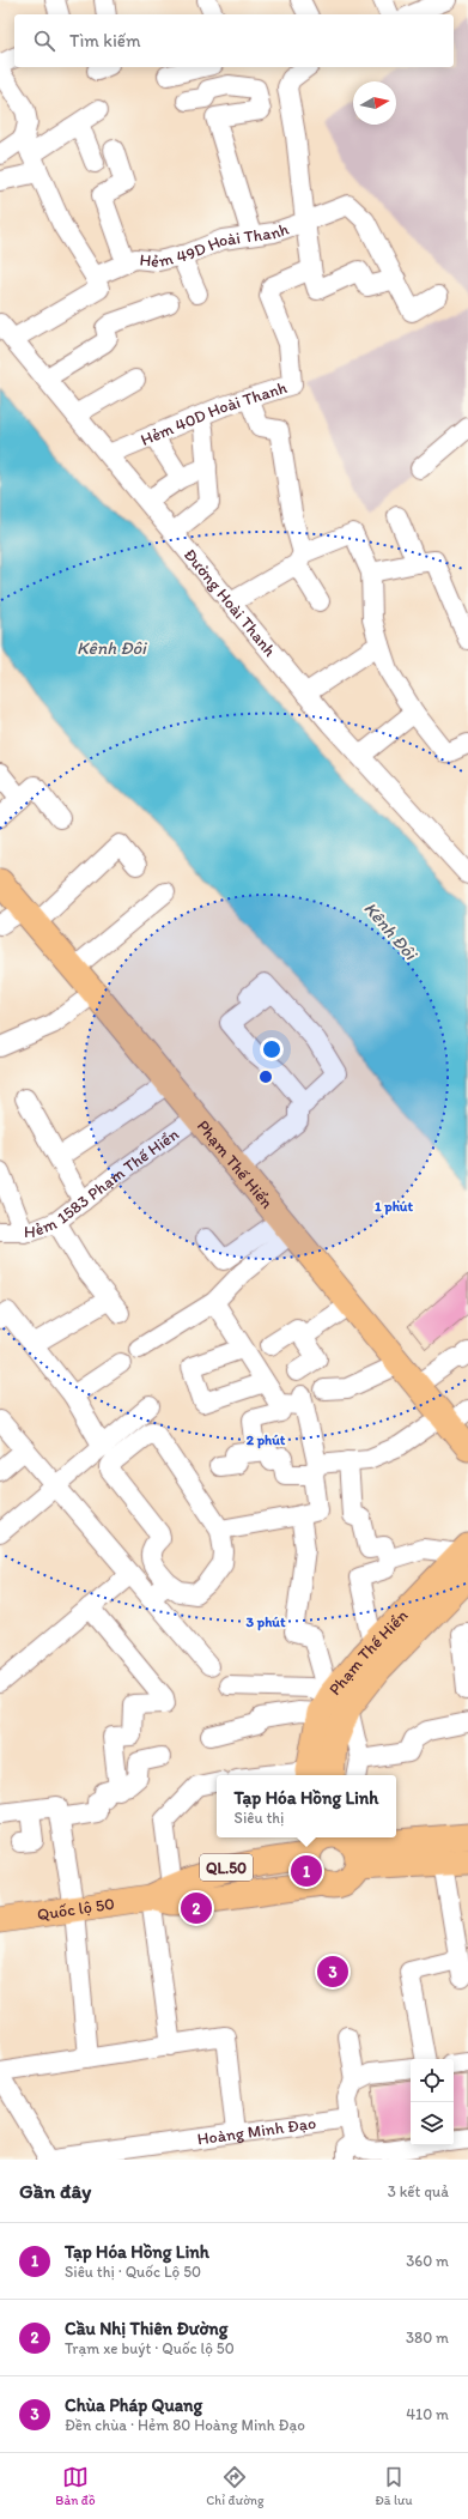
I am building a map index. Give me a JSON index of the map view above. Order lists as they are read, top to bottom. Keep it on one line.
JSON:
{"streets":{"main road":["Phạm Thế Hiển","QL.50","Quốc lộ 50"],"street":["Hẻm 49D Hoài Thanh","Hẻm 40D Hoài Thanh","Đường Hoài Thanh","Hẻm 1583 Phạm Thế Hiển","Hoàng Minh Đạo"]},"crossings":[["Hẻm 40D Hoài Thanh","Đường Hoài Thanh"],["Phạm Thế Hiển","Hẻm 1583 Phạm Thế Hiển"],["QL.50","Quốc lộ 50"]],"water":["Kênh Đôi"],"north":"right","page":{"search":"Tìm kiếm","popup":["Tạp Hóa Hồng Linh","Siêu thị"],"pins":["1","2","3"],"heading":["Gần đây","3 kết quả"],"list":[{"mark":"1","name":"Tạp Hóa Hồng Linh","note":"Siêu thị · Quốc Lộ 50","value":"360 m"},{"mark":"2","name":"Cầu Nhị Thiên Đường","note":"Trạm xe buýt · Quốc lộ 50","value":"380 m"},{"mark":"3","name":"Chùa Pháp Quang","note":"Đền chùa · Hẻm 80 Hoàng Minh Đạo","value":"410 m"}],"nav":["Bản đồ","Chỉ đường","Đã lưu"]},"rings":["1 phút","2 phút","3 phút"]}
